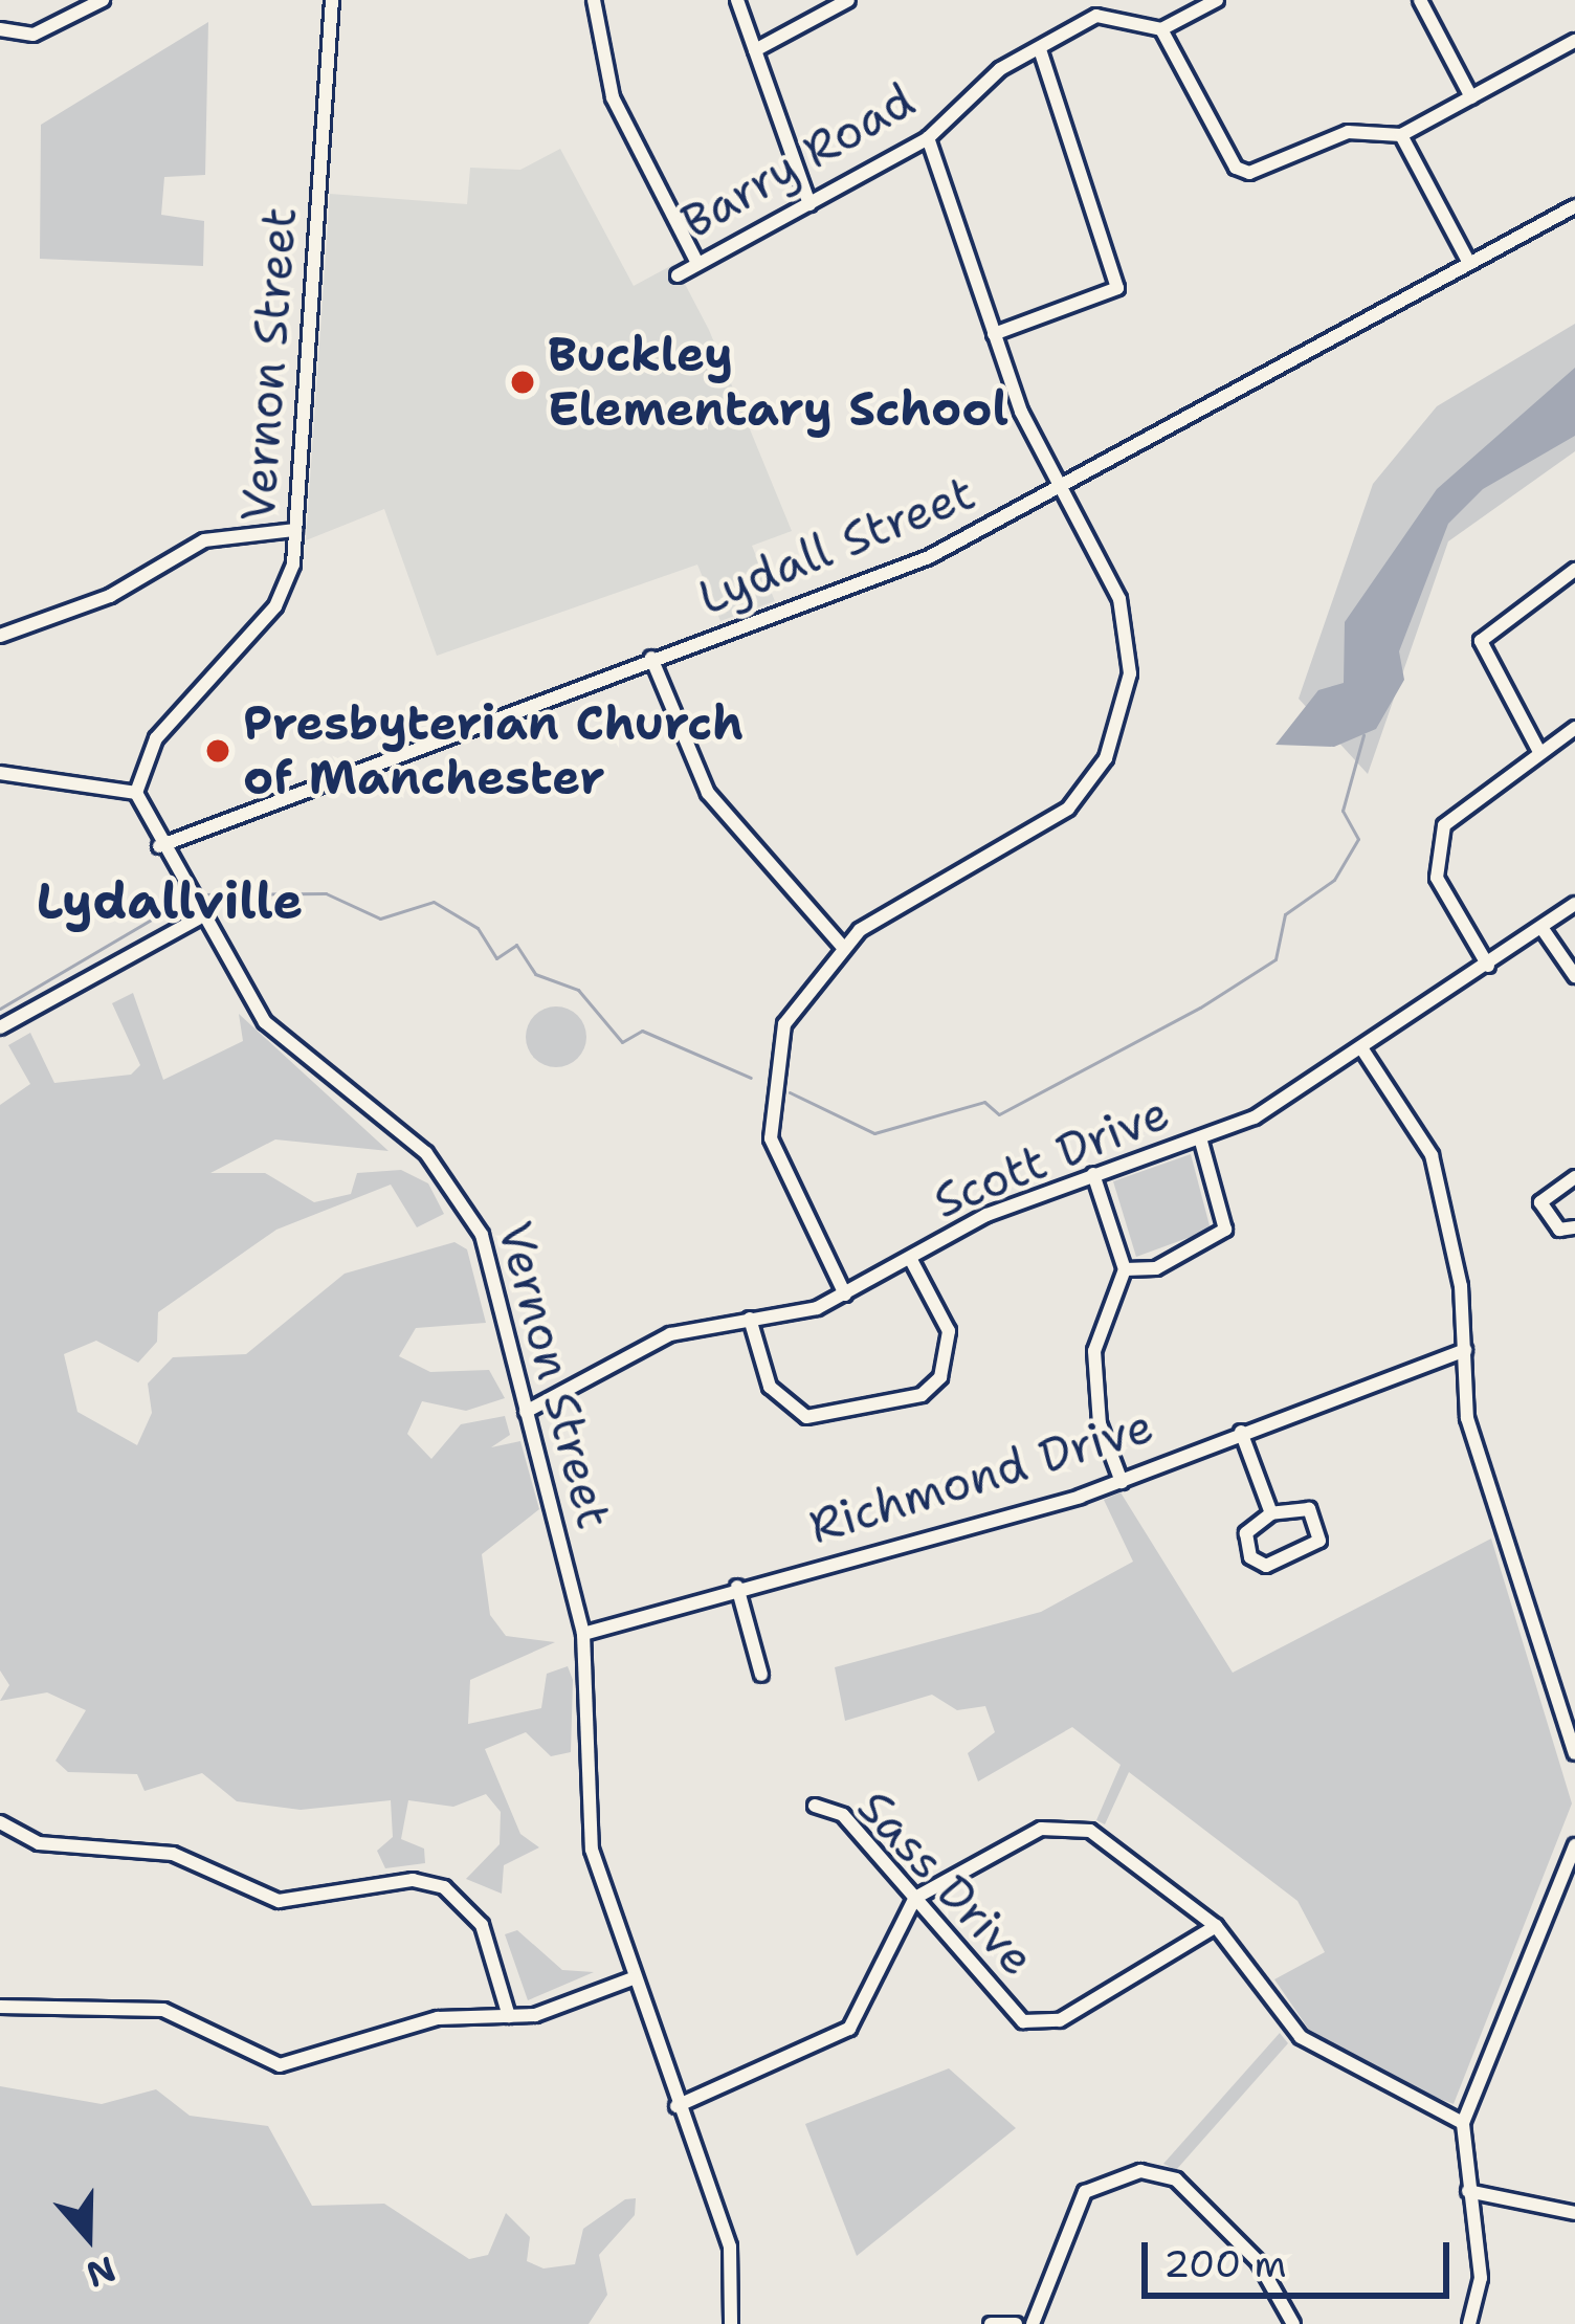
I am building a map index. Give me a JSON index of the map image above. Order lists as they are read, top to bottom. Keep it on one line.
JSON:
{"streets":{"street":["Barry Road","Vernon Street","Lydall Street","Scott Drive","Richmond Drive","Sass Drive"]},"crossings":[["Vernon Street","Lydall Street"],["Vernon Street","Scott Drive"],["Vernon Street","Richmond Drive"]],"districts":["Lydallville"],"places":["Buckley Elementary School","Presbyterian Church of Manchester"],"scale_bar":"200 m","north":"bottom"}
